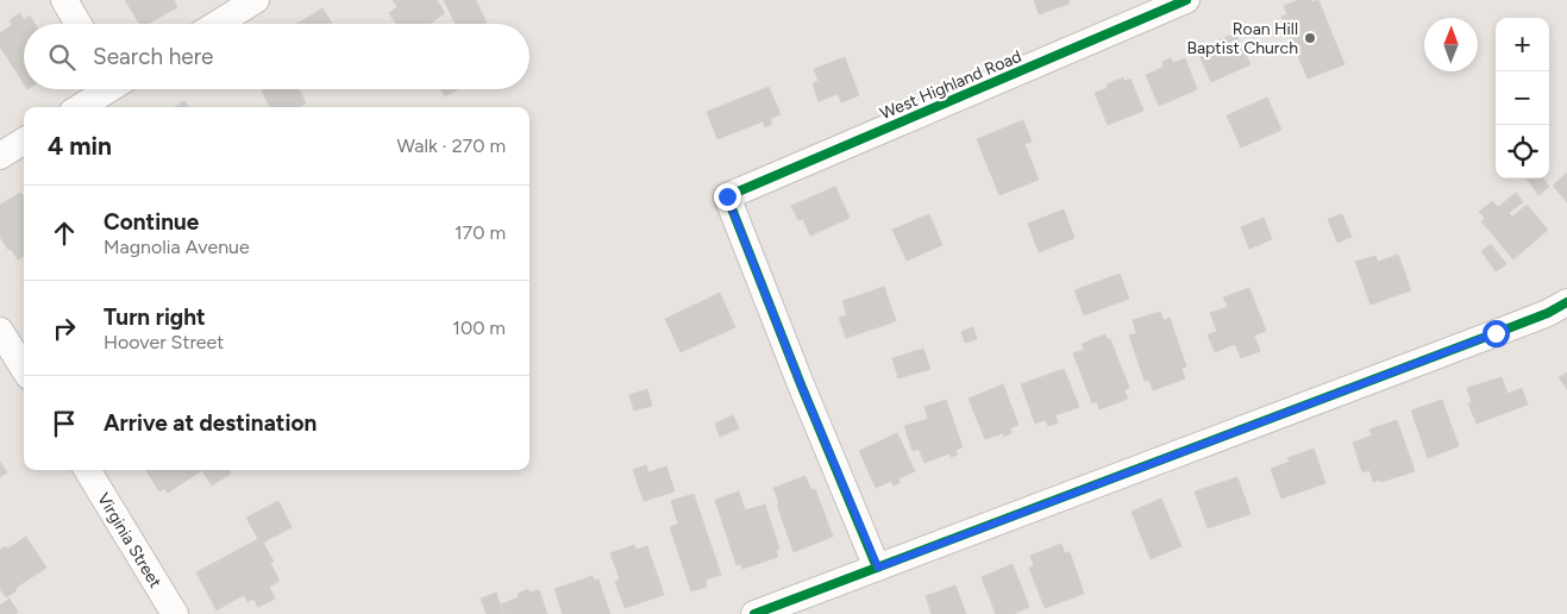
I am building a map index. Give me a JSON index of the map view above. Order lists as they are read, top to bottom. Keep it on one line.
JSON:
{"streets":{"street":["West Highland Road","Virginia Street"]},"places":["Roan Hill Baptist Church"],"north":"top","page":{"map_buttons":["+","−"],"search":"Search here","heading":["4 min","Walk · 270 m"],"list":[["Continue","Magnolia Avenue","170 m"],["Turn right","Hoover Street","100 m"],"Arrive at destination"]}}
